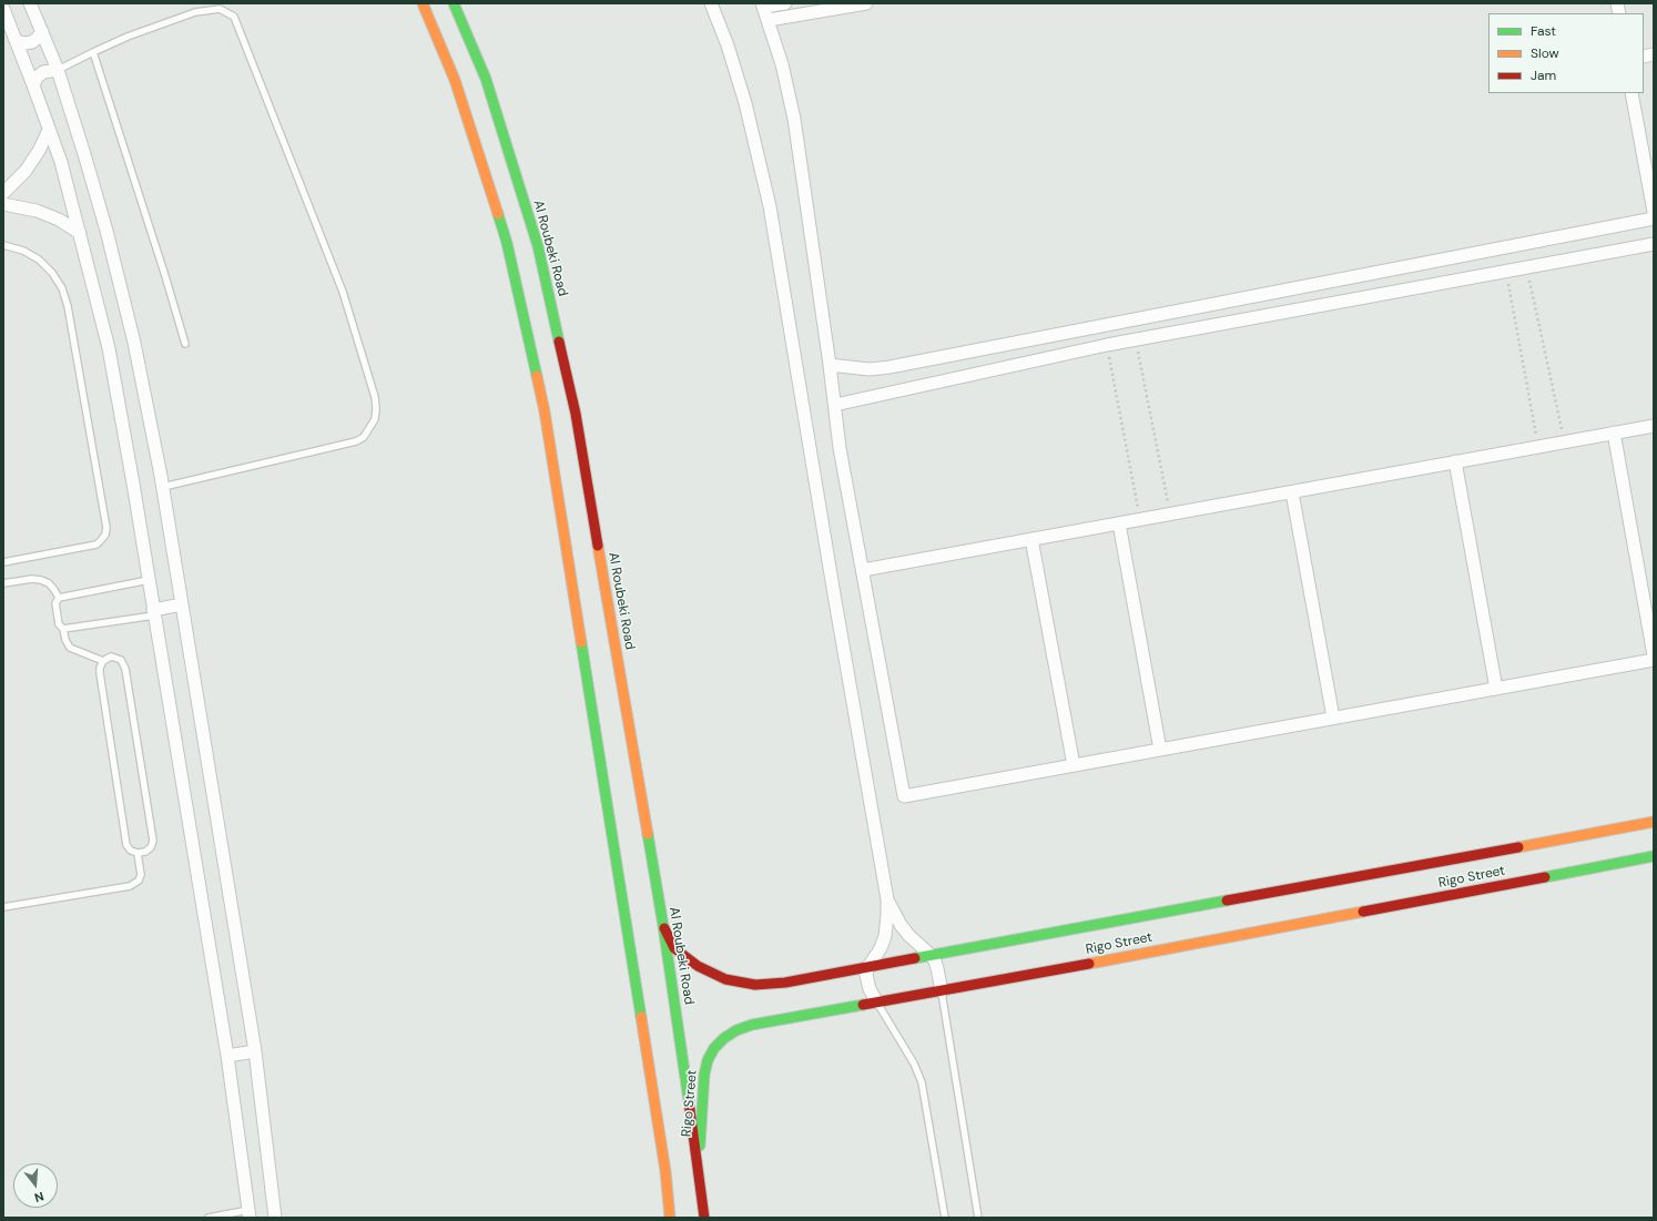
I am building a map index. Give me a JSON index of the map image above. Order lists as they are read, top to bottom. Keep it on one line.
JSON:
{"streets":{"main road":["Al Roubeki Road","Rigo Street"]},"crossings":[["Al Roubeki Road","Rigo Street"]],"legend":["Fast","Slow","Jam"],"north":"bottom"}
